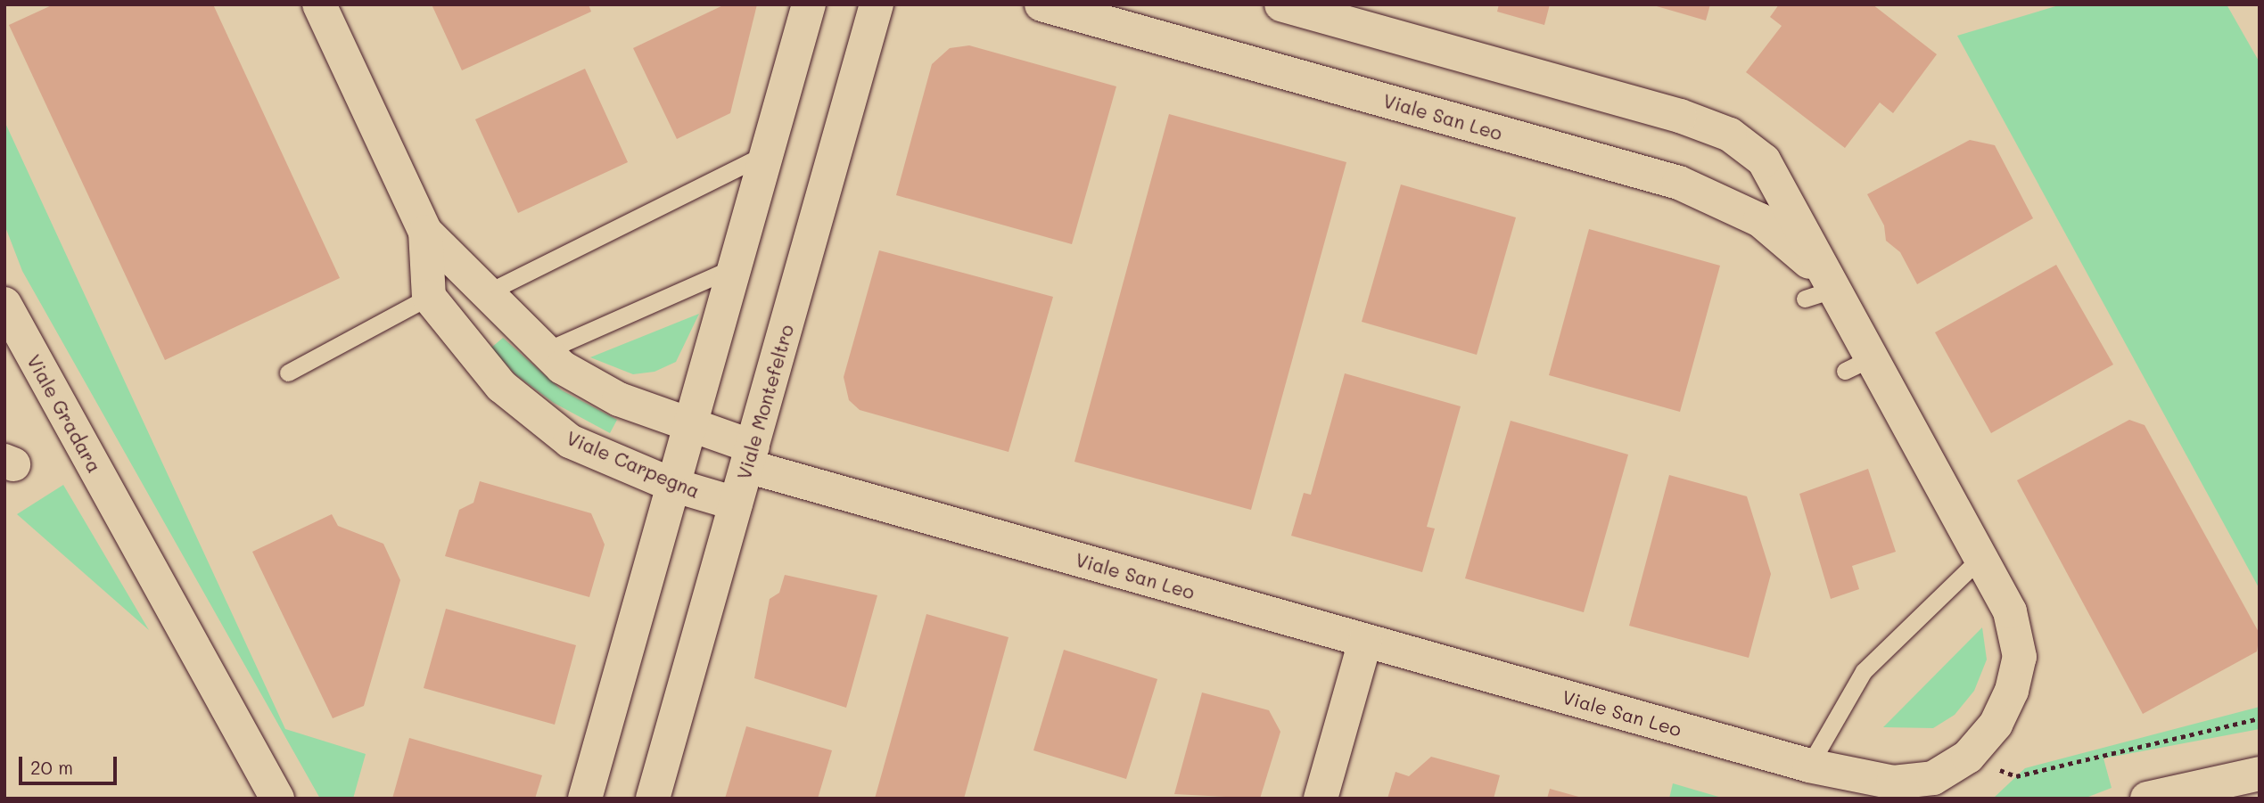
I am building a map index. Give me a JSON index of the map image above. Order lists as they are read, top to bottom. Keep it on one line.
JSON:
{"streets":{"street":["Viale San Leo","Viale Montefeltro","Viale Gradara","Viale Carpegna"]},"crossings":[["Viale San Leo","Viale Montefeltro"],["Viale Montefeltro","Viale Carpegna"]],"scale_bar":"20 m"}
